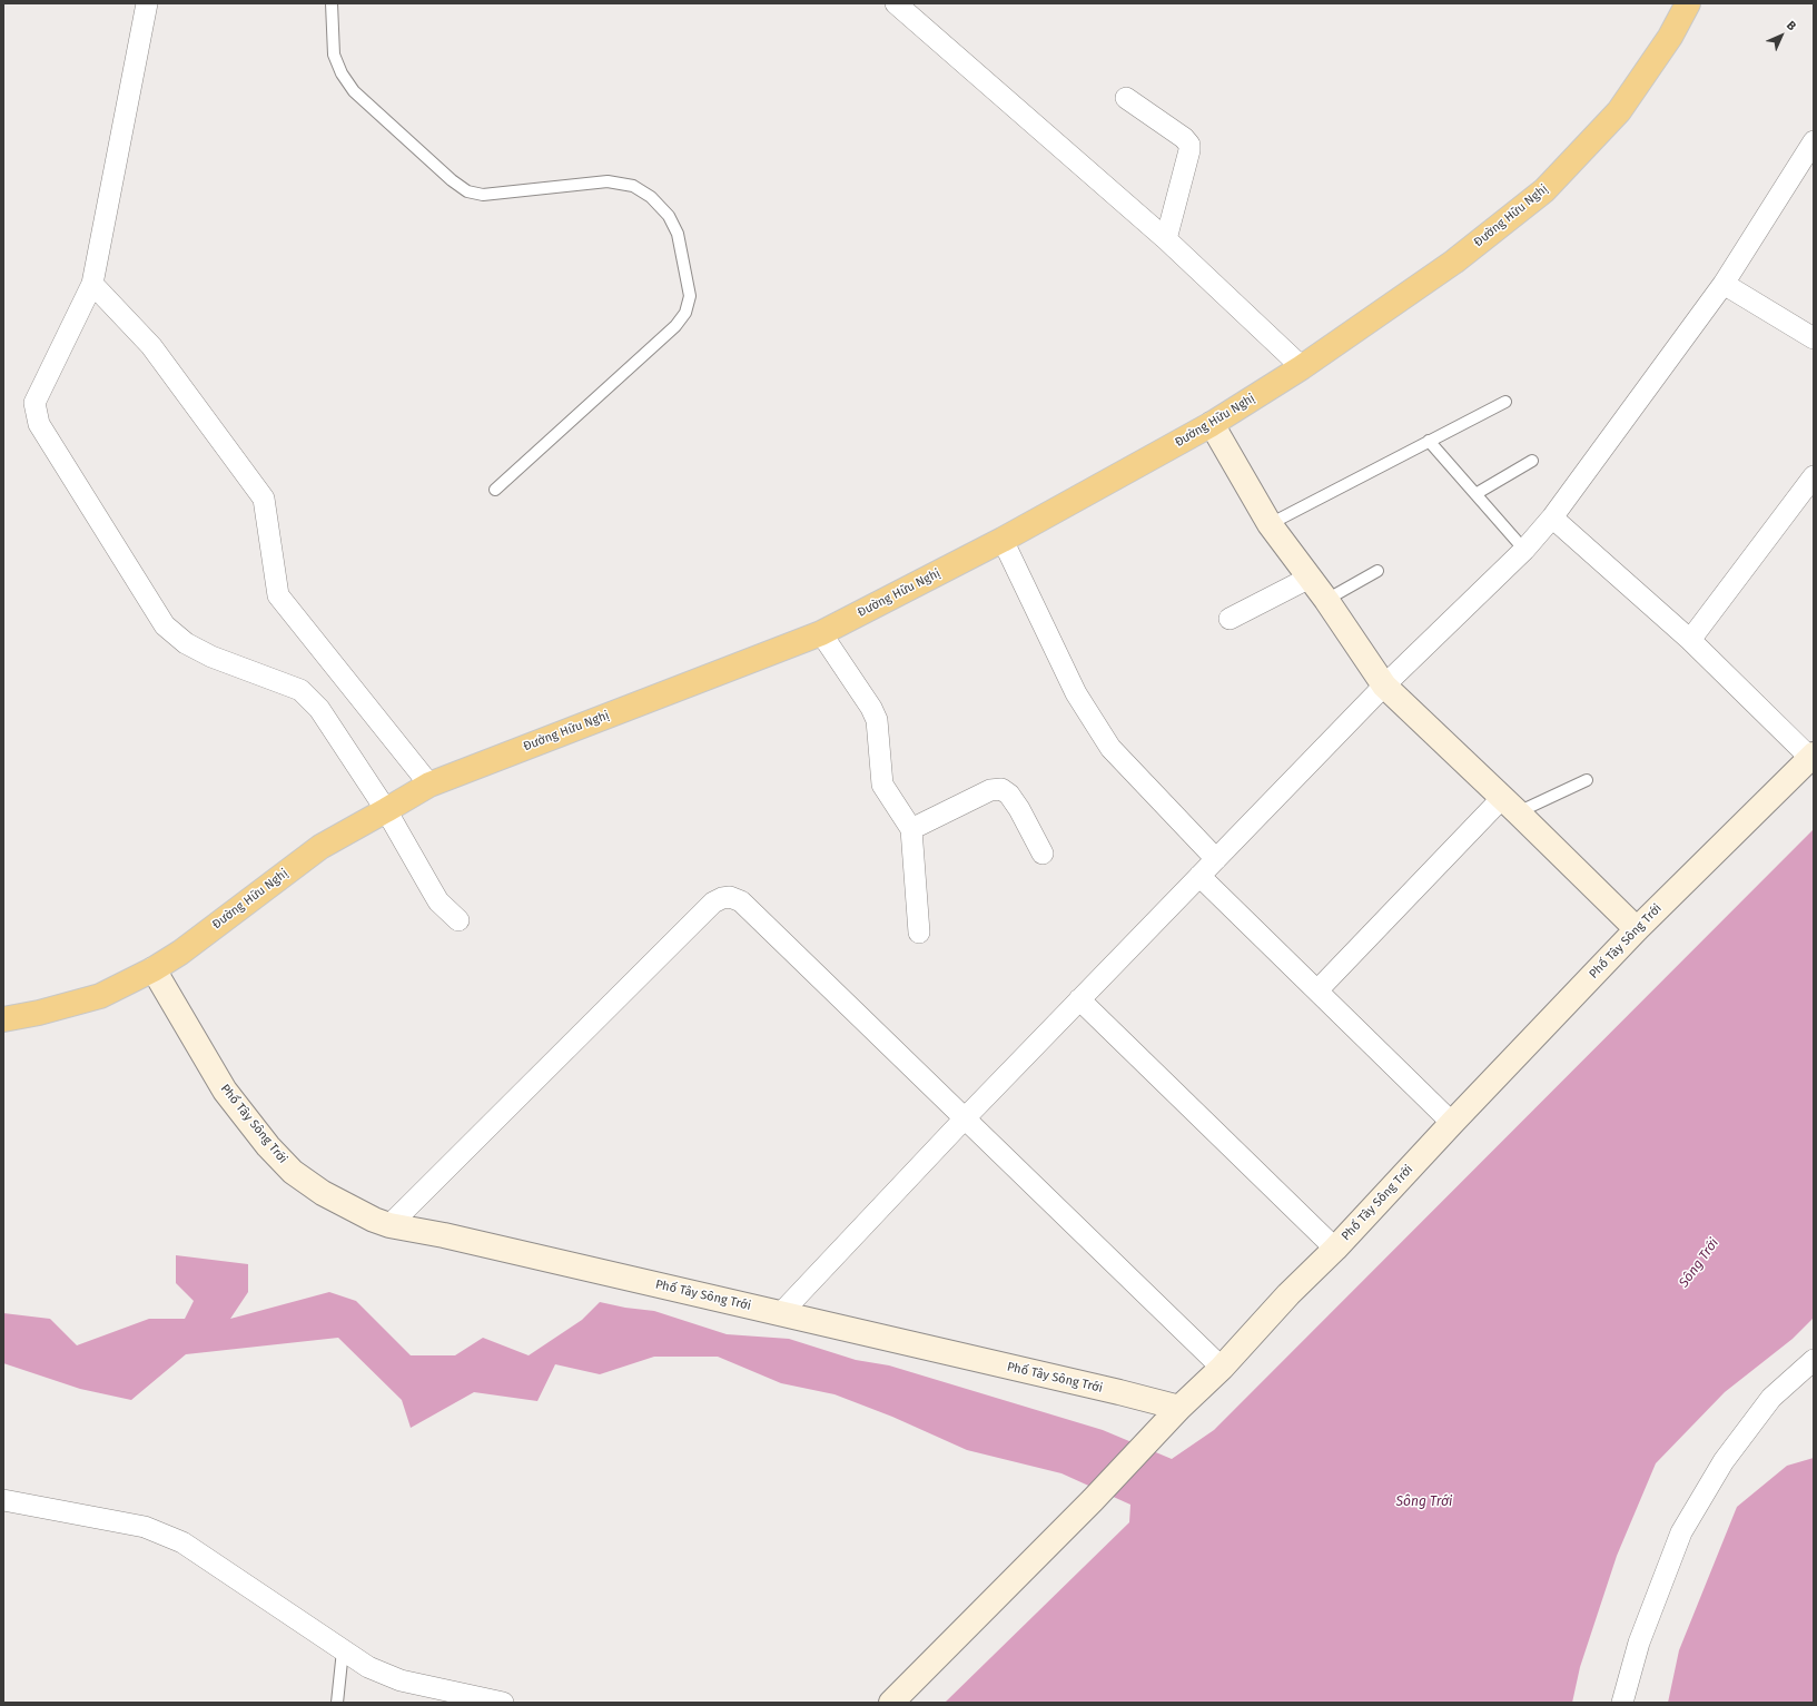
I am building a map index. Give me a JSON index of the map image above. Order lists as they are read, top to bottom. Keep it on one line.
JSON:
{"streets":{"highway":["Đường Hữu Nghị"],"street":["Phố Tây Sông Trới"]},"crossings":[["Đường Hữu Nghị","Phố Tây Sông Trới"]],"water":["Sông Trới"],"north":"top right"}
